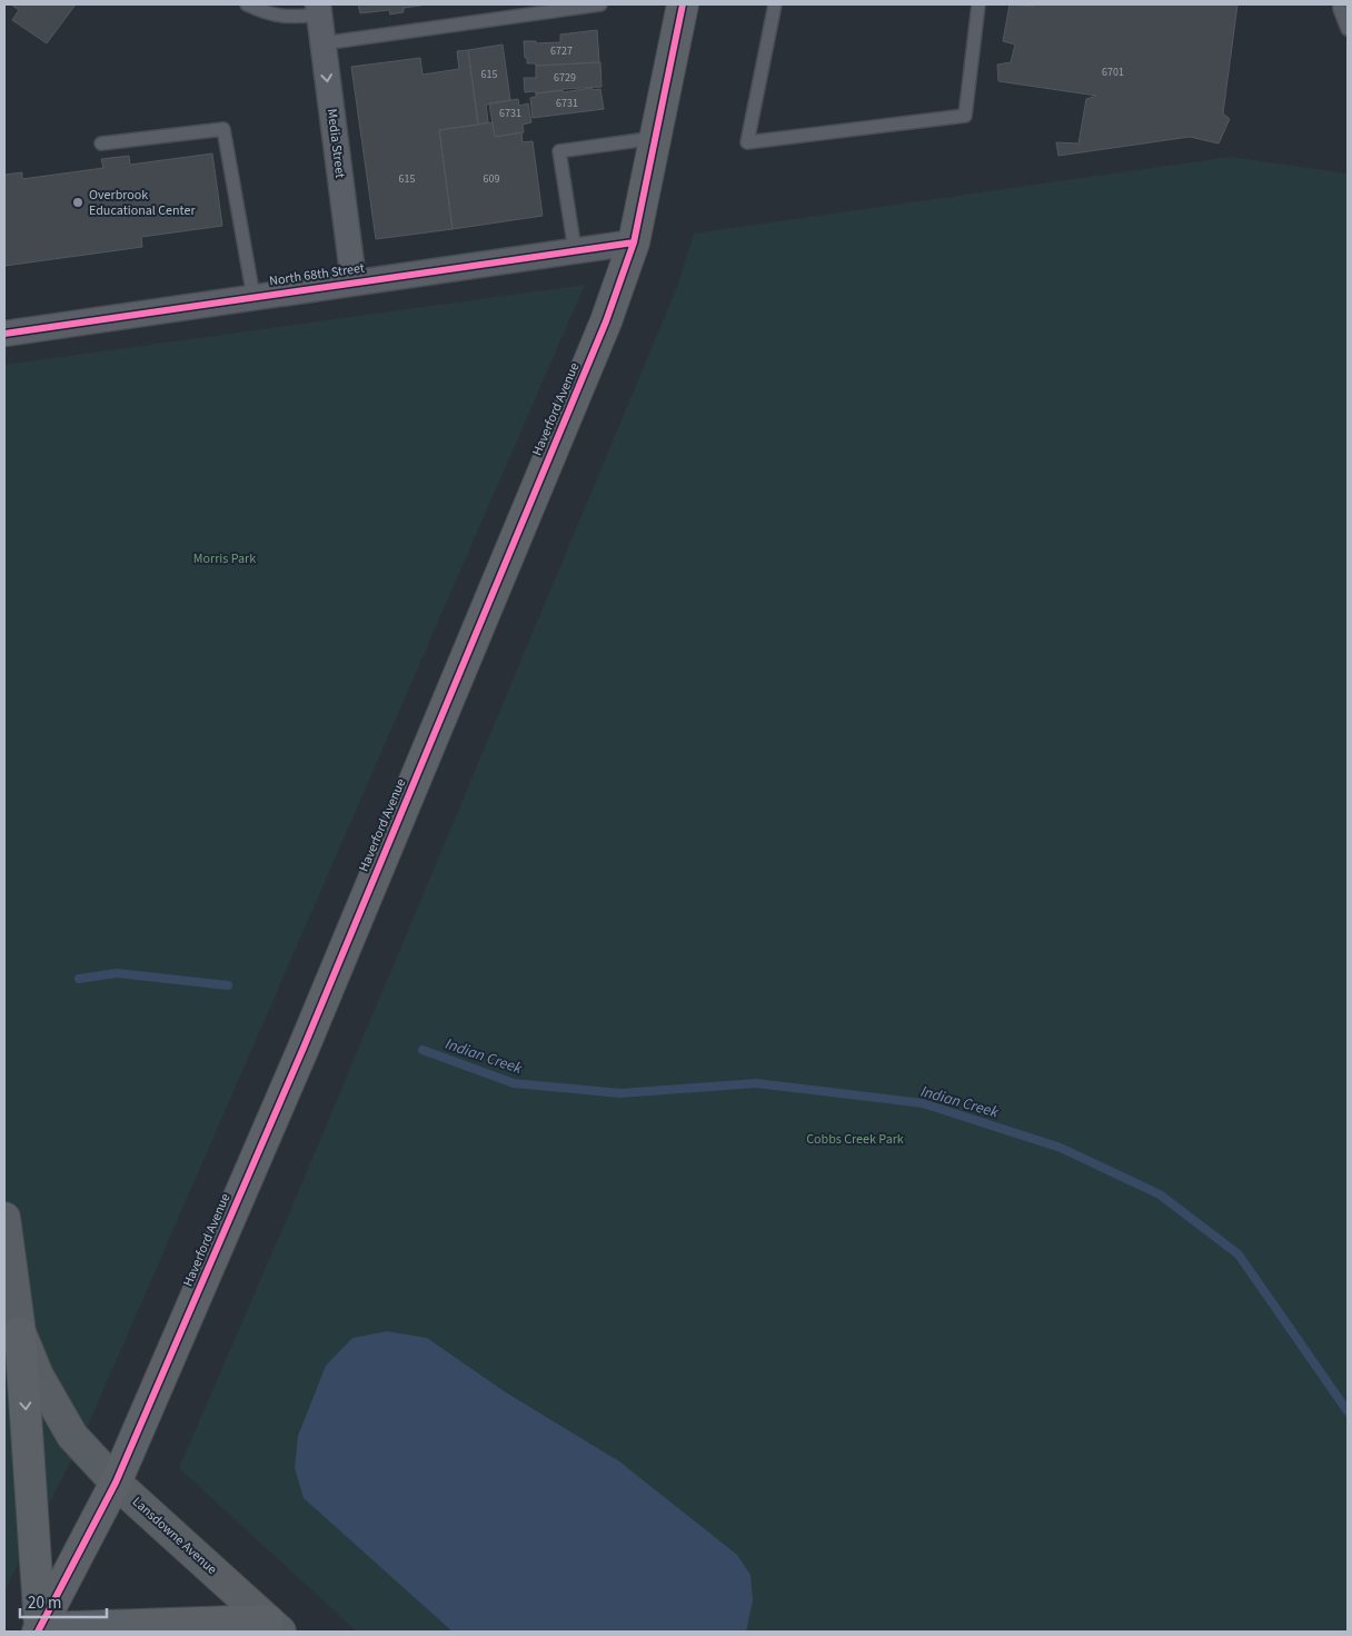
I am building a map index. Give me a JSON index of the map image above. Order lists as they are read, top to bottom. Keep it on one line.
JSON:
{"streets":{"main road":["Haverford Avenue"],"street":["Media Street","North 68th Street","Lansdowne Avenue"]},"crossings":[["Media Street","North 68th Street"],["North 68th Street","Haverford Avenue"],["Haverford Avenue","Lansdowne Avenue"]],"one_way":["Media Street"],"water":["Indian Creek"],"parks":["Morris Park","Cobbs Creek Park"],"places":["Overbrook Educational Center"],"house_numbers":["6727","6701","615","6729","6731","6731","615","609"],"scale_bar":"20 m"}
